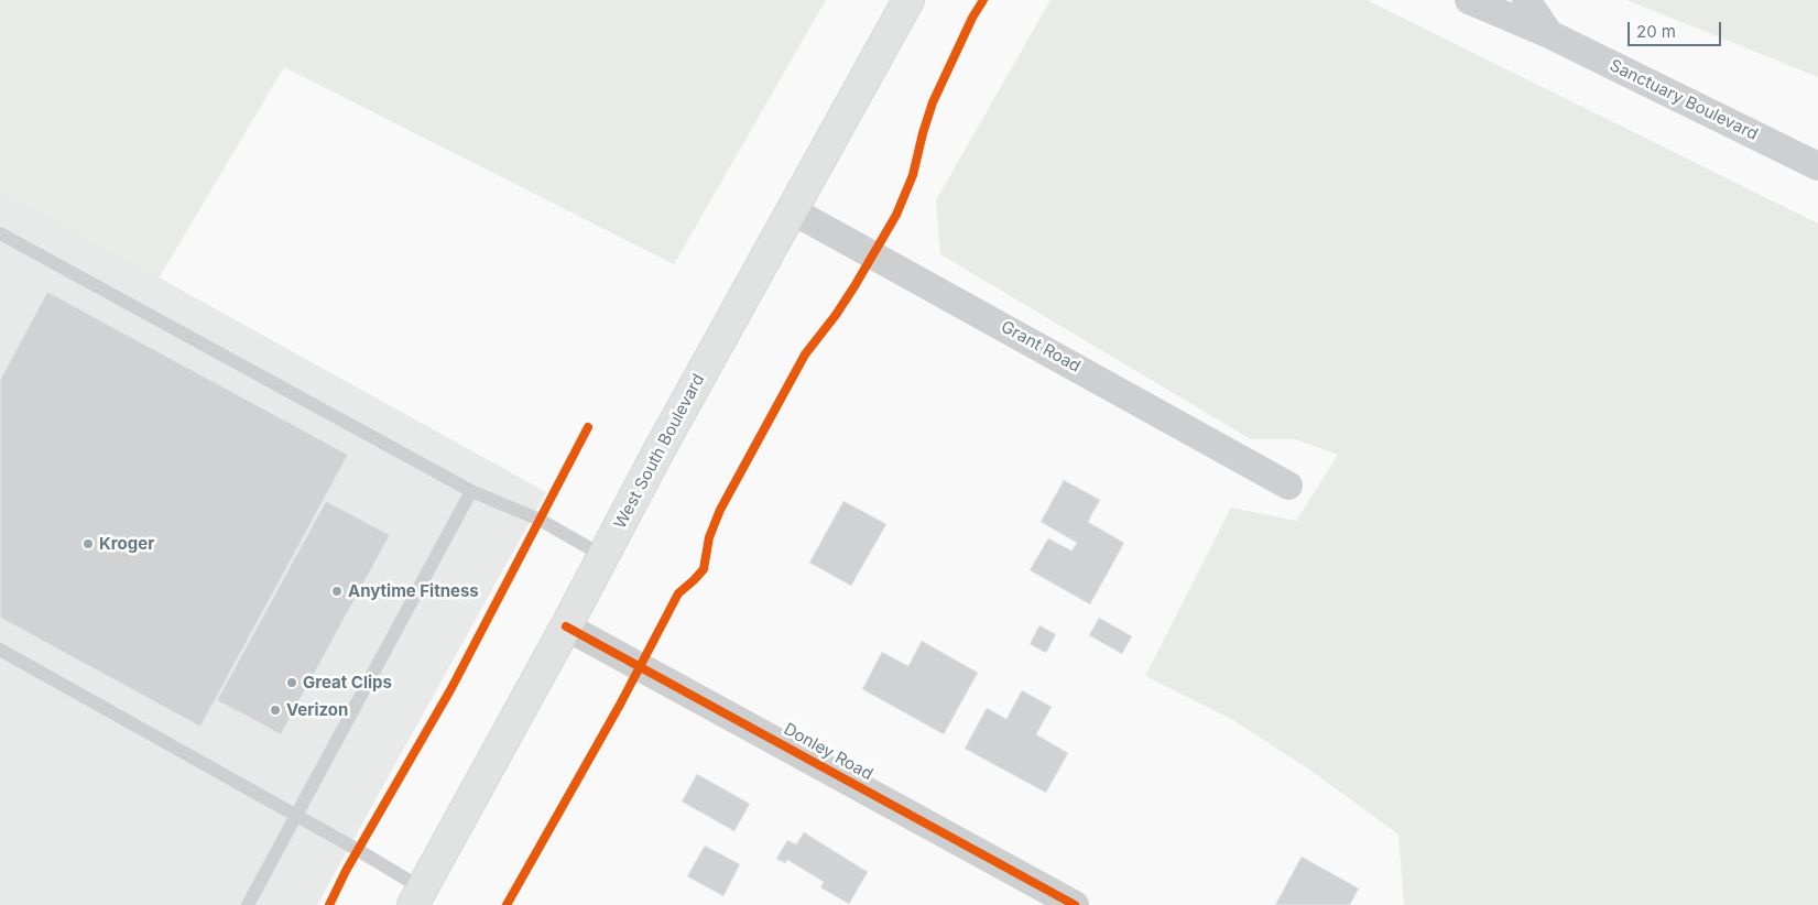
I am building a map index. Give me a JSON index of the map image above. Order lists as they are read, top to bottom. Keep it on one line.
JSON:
{"streets":{"main road":["West South Boulevard"],"street":["Sanctuary Boulevard","Grant Road","Donley Road"]},"crossings":[["Grant Road","West South Boulevard"],["West South Boulevard","Donley Road"]],"places":["Kroger","Anytime Fitness","Great Clips","Verizon"],"scale_bar":"20 m"}
